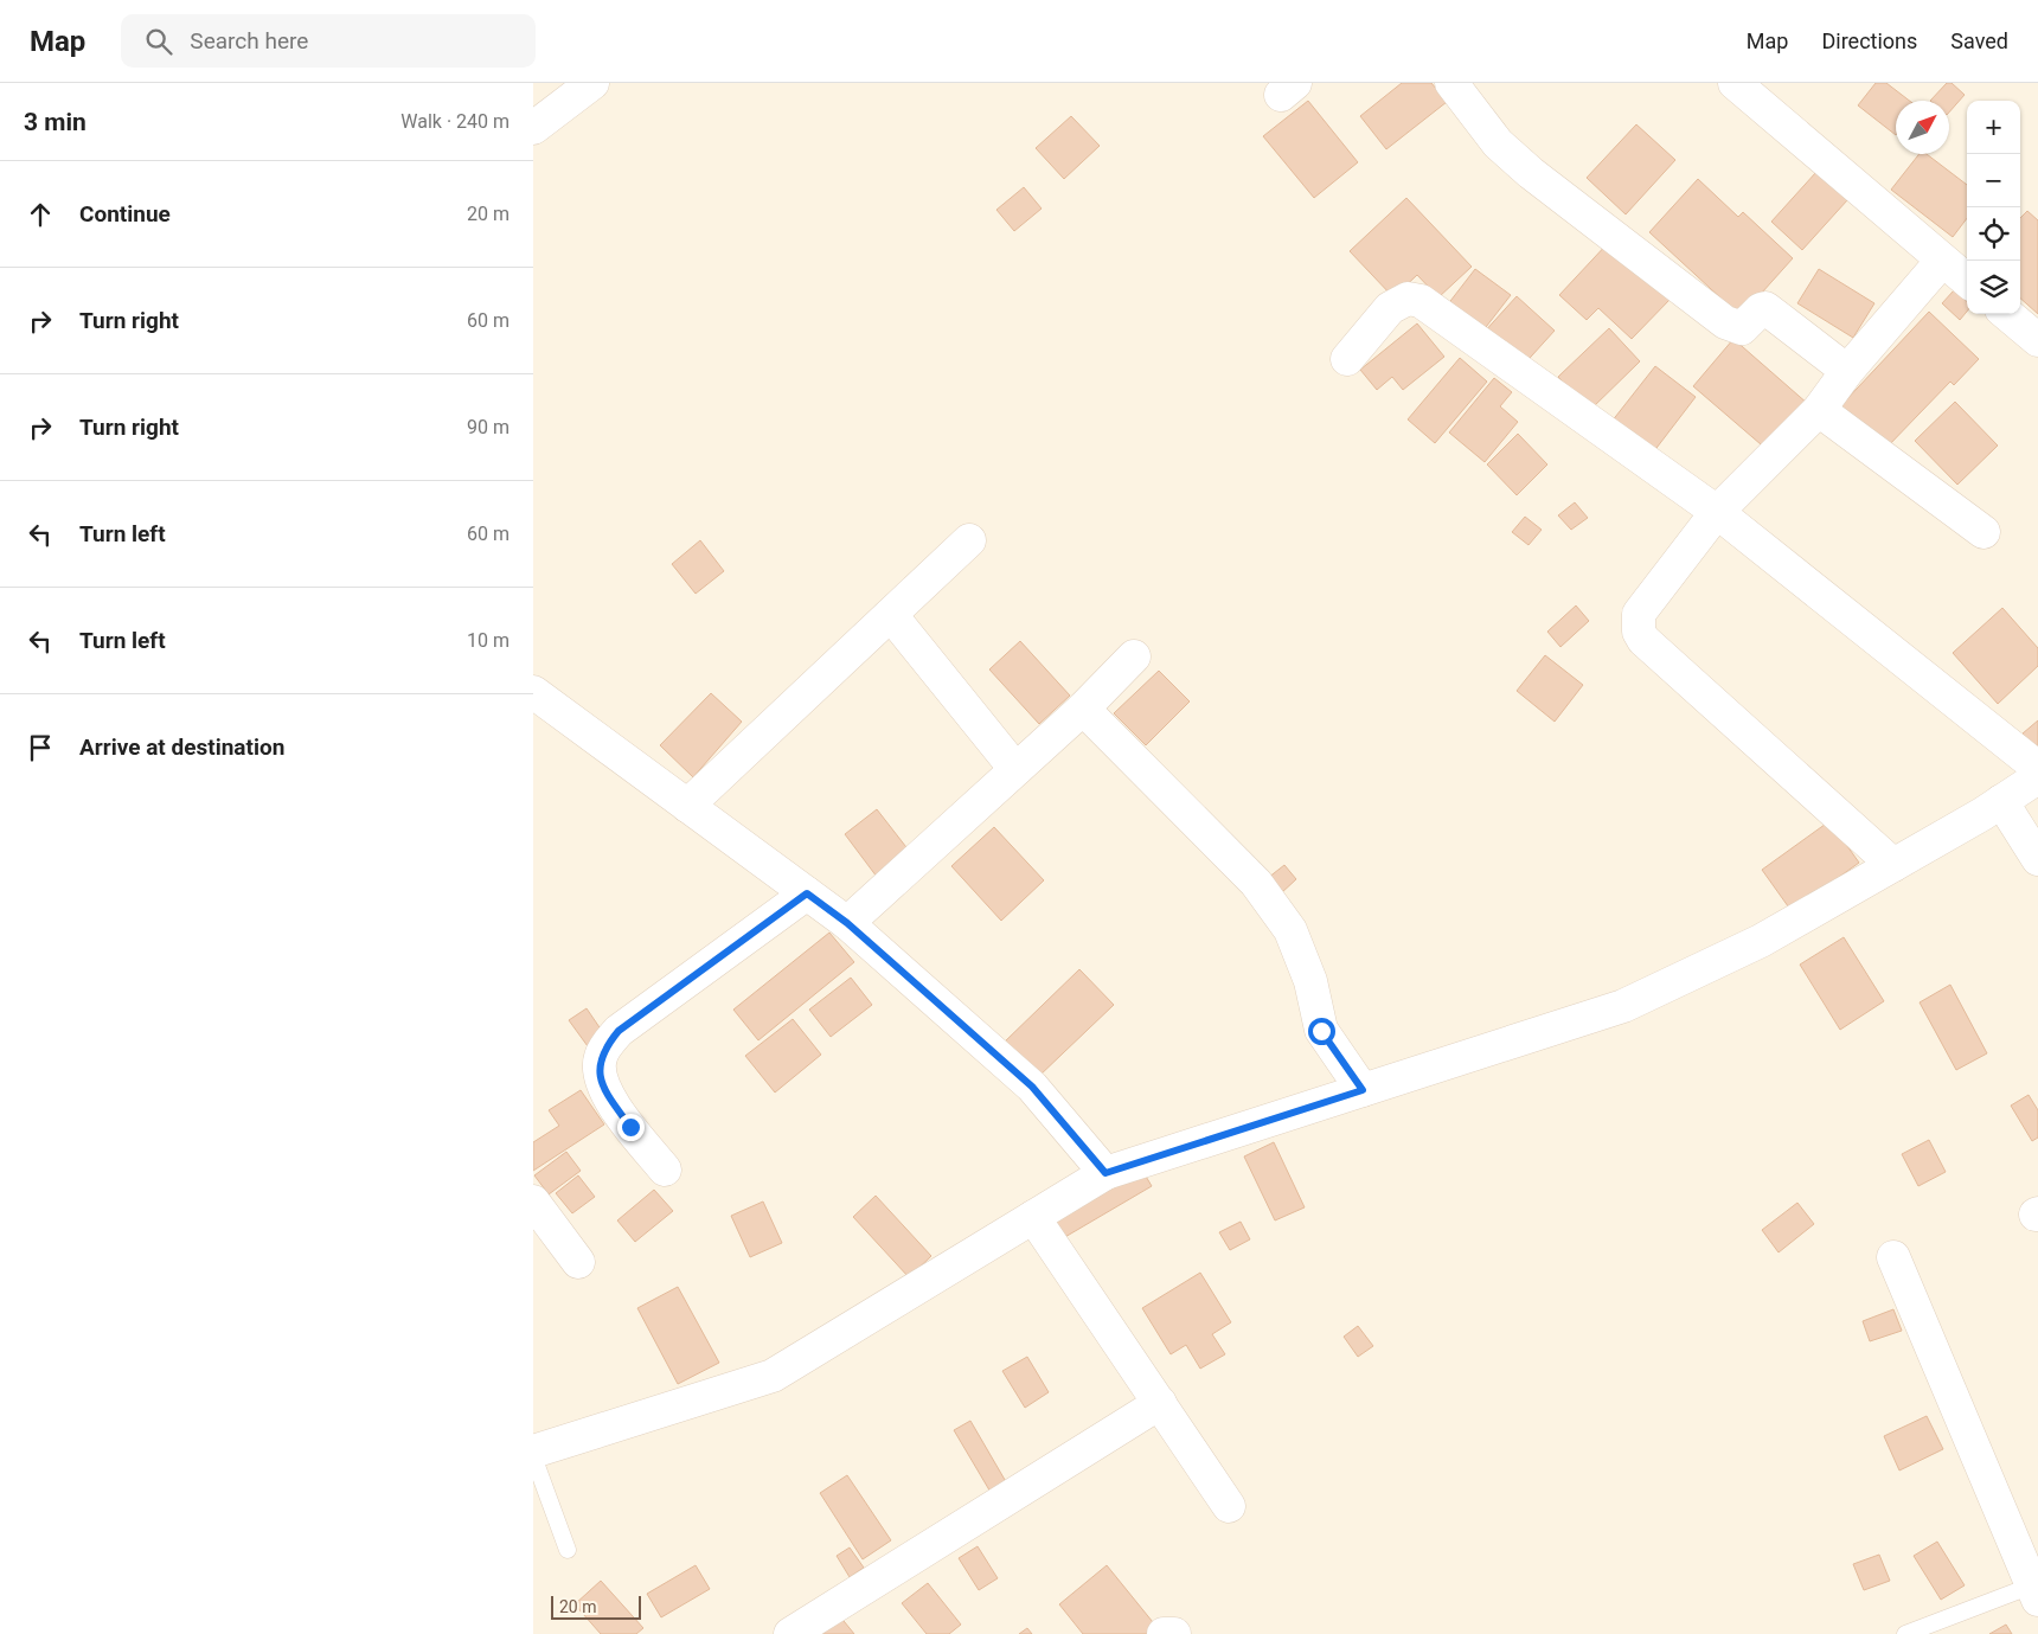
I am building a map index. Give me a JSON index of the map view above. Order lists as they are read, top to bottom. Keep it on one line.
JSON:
{"scale_bar":"20 m","north":"top right","page":{"header":"Map","search":"Search here","nav":["Map","Directions","Saved"],"heading":["3 min","Walk · 240 m"],"map_buttons":["+","−"],"list":[["Continue","20 m"],["Turn right","60 m"],["Turn right","90 m"],["Turn left","60 m"],["Turn left","10 m"],"Arrive at destination"],"scale":"20 m"}}
